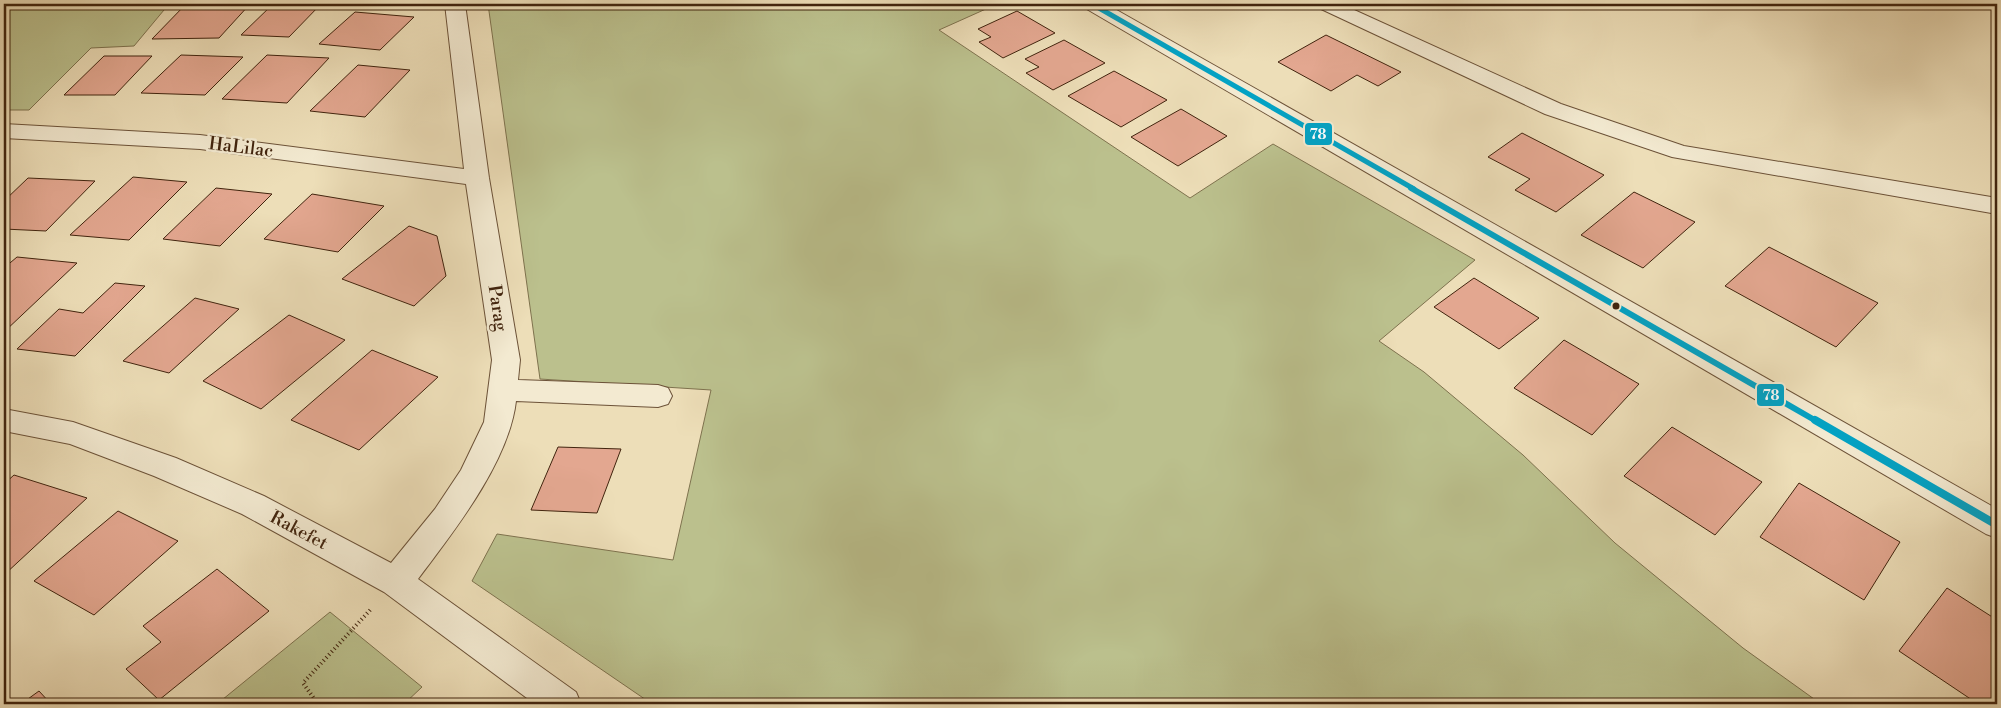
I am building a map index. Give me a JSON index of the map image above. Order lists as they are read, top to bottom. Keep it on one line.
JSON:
{"streets":{"street":["HaLilac","Parag","Rakefet"]},"crossings":[["HaLilac","Parag"],["Parag","Rakefet"]],"lines":["transit line 78"]}
